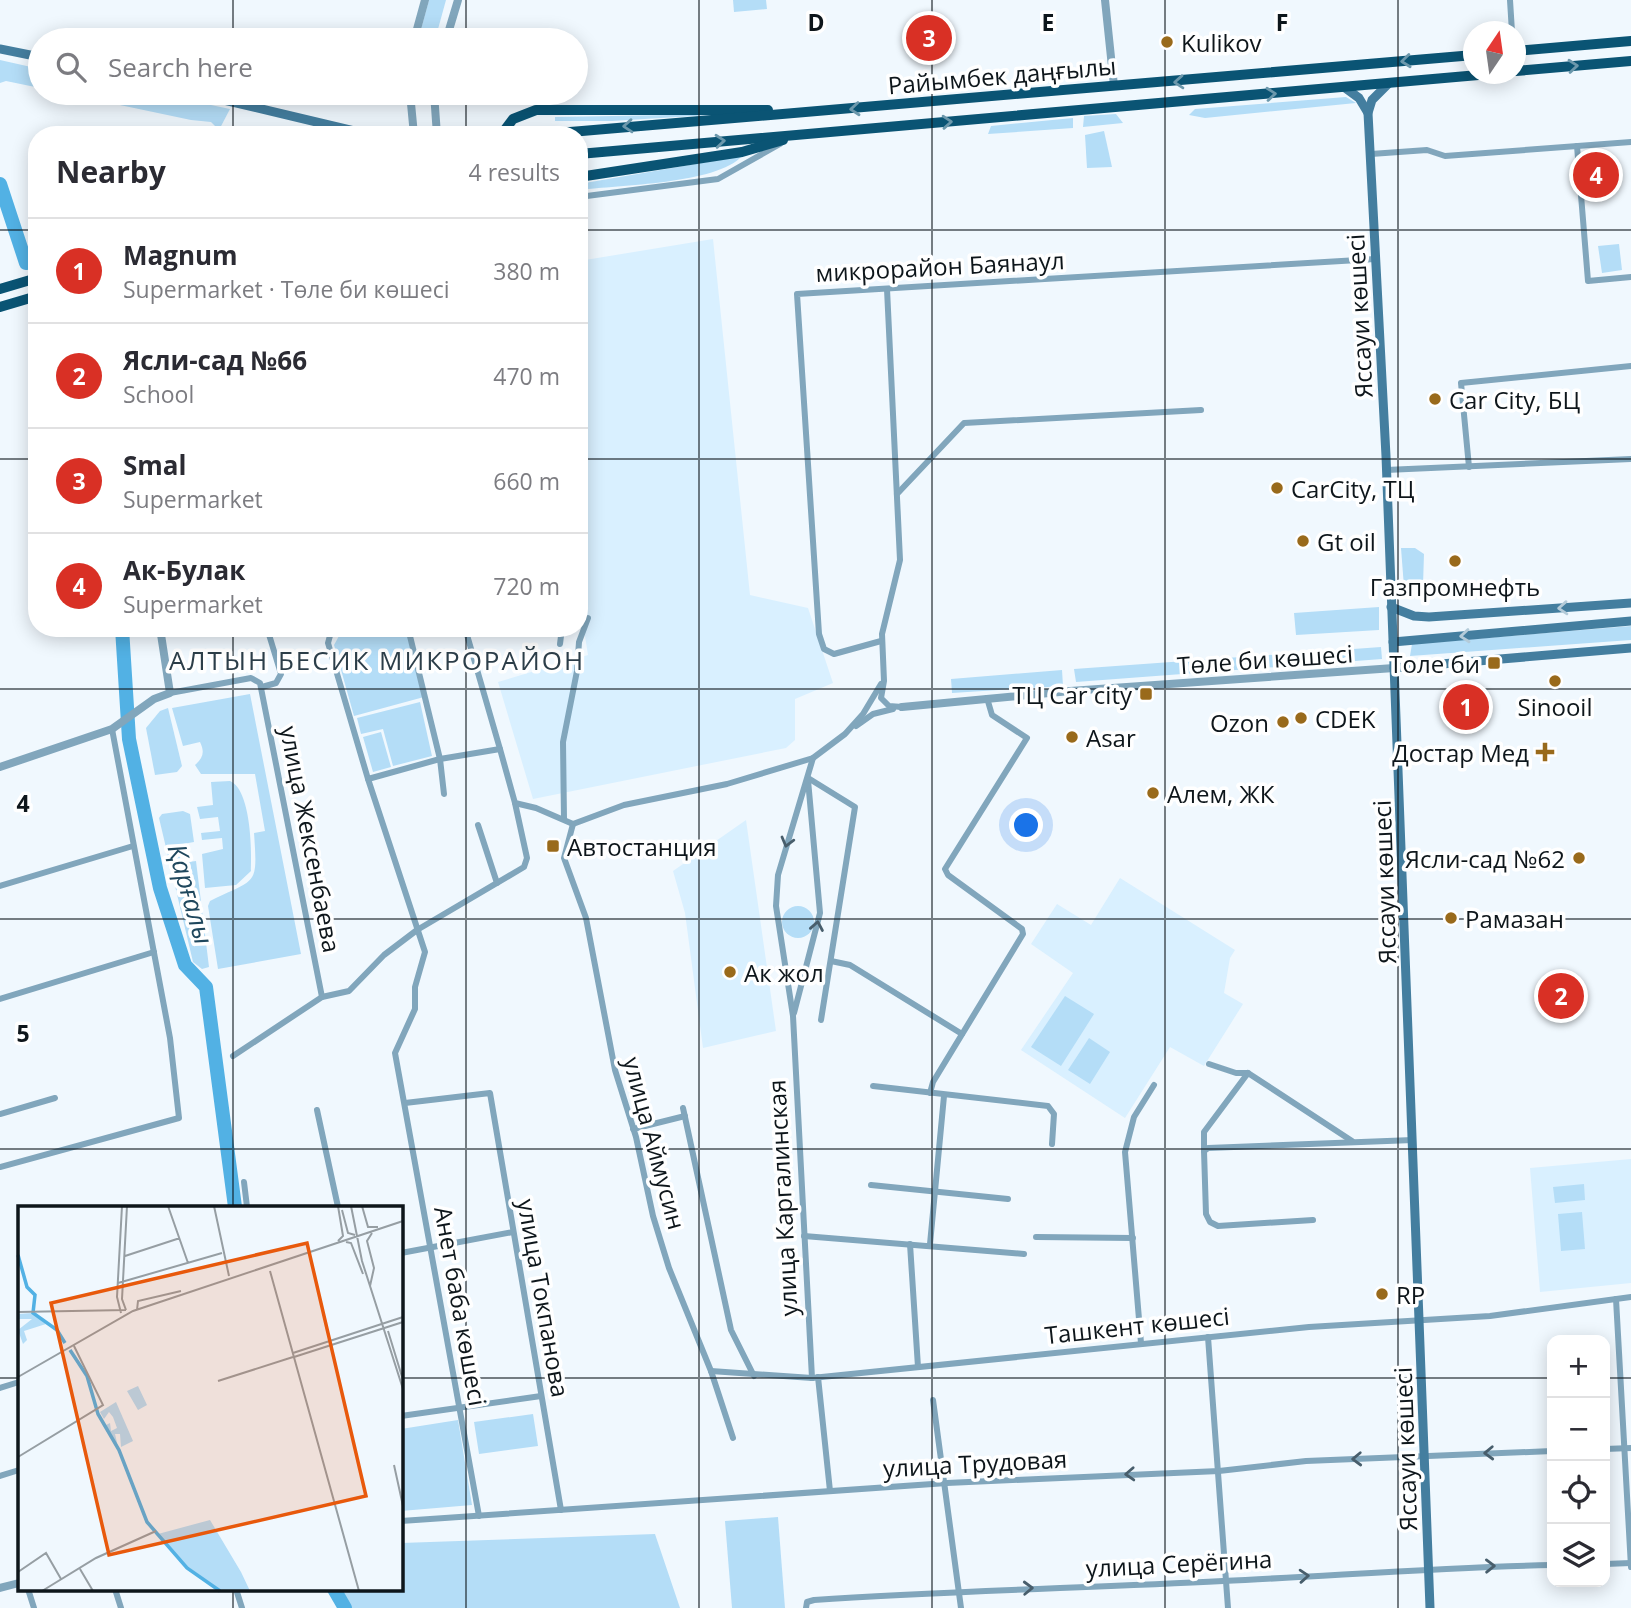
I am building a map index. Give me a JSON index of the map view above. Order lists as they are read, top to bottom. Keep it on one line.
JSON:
{"streets":{"highway":["Райымбек даңғылы"],"main road":["Яссауи көшесі","Төле би көшесі"],"street":["микрорайон Баянаул","улица Жексенбаева","улица Аймусин","улица Каргалинская","улица Токпанова","Анет баба көшесі","Ташкент көшесі","улица Трудовая","улица Серёгина"]},"crossings":[["микрорайон Баянаул","Яссауи көшесі"],["Яссауи көшесі","Төле би көшесі"],["Яссауи көшесі","Ташкент көшесі"],["Яссауи көшесі","улица Трудовая"],["Яссауи көшесі","улица Серёгина"],["улица Аймусин","Ташкент көшесі"],["улица Каргалинская","Ташкент көшесі"],["улица Каргалинская","улица Трудовая"],["улица Токпанова","Анет баба көшесі"],["улица Токпанова","улица Трудовая"],["Анет баба көшесі","улица Трудовая"]],"one_way":["улица Трудовая","улица Серёгина"],"districts":["АЛТЫН БЕСИК МИКРОРАЙОН"],"water":["Қарғалы"],"places":{"other":["Kulikov","Car City, БЦ","CarCity, ТЦ","Gt oil","Газпромнефть","Sinooil","CDEK","Ozon","Asar","Алем, ЖК","Ясли-сад №62","Рамазан","Ак жол","RP"],"transit":["Толе би","ТЦ Car city","Автостанция"],"health":["Достар Мед"]},"north":"top","page":{"pins":["3","4","1","2"],"search":"Search here","heading":["Nearby","4 results"],"list":[{"mark":"1","name":"Magnum","note":"Supermarket · Төле би көшесі","value":"380 m"},{"mark":"2","name":"Ясли-сад №66","note":"School","value":"470 m"},{"mark":"3","name":"Smal","note":"Supermarket","value":"660 m"},{"mark":"4","name":"Ак-Булак","note":"Supermarket","value":"720 m"}],"map_buttons":["+","−"]},"grid":{"columns":["D","E","F"],"rows":["4","5"]}}
